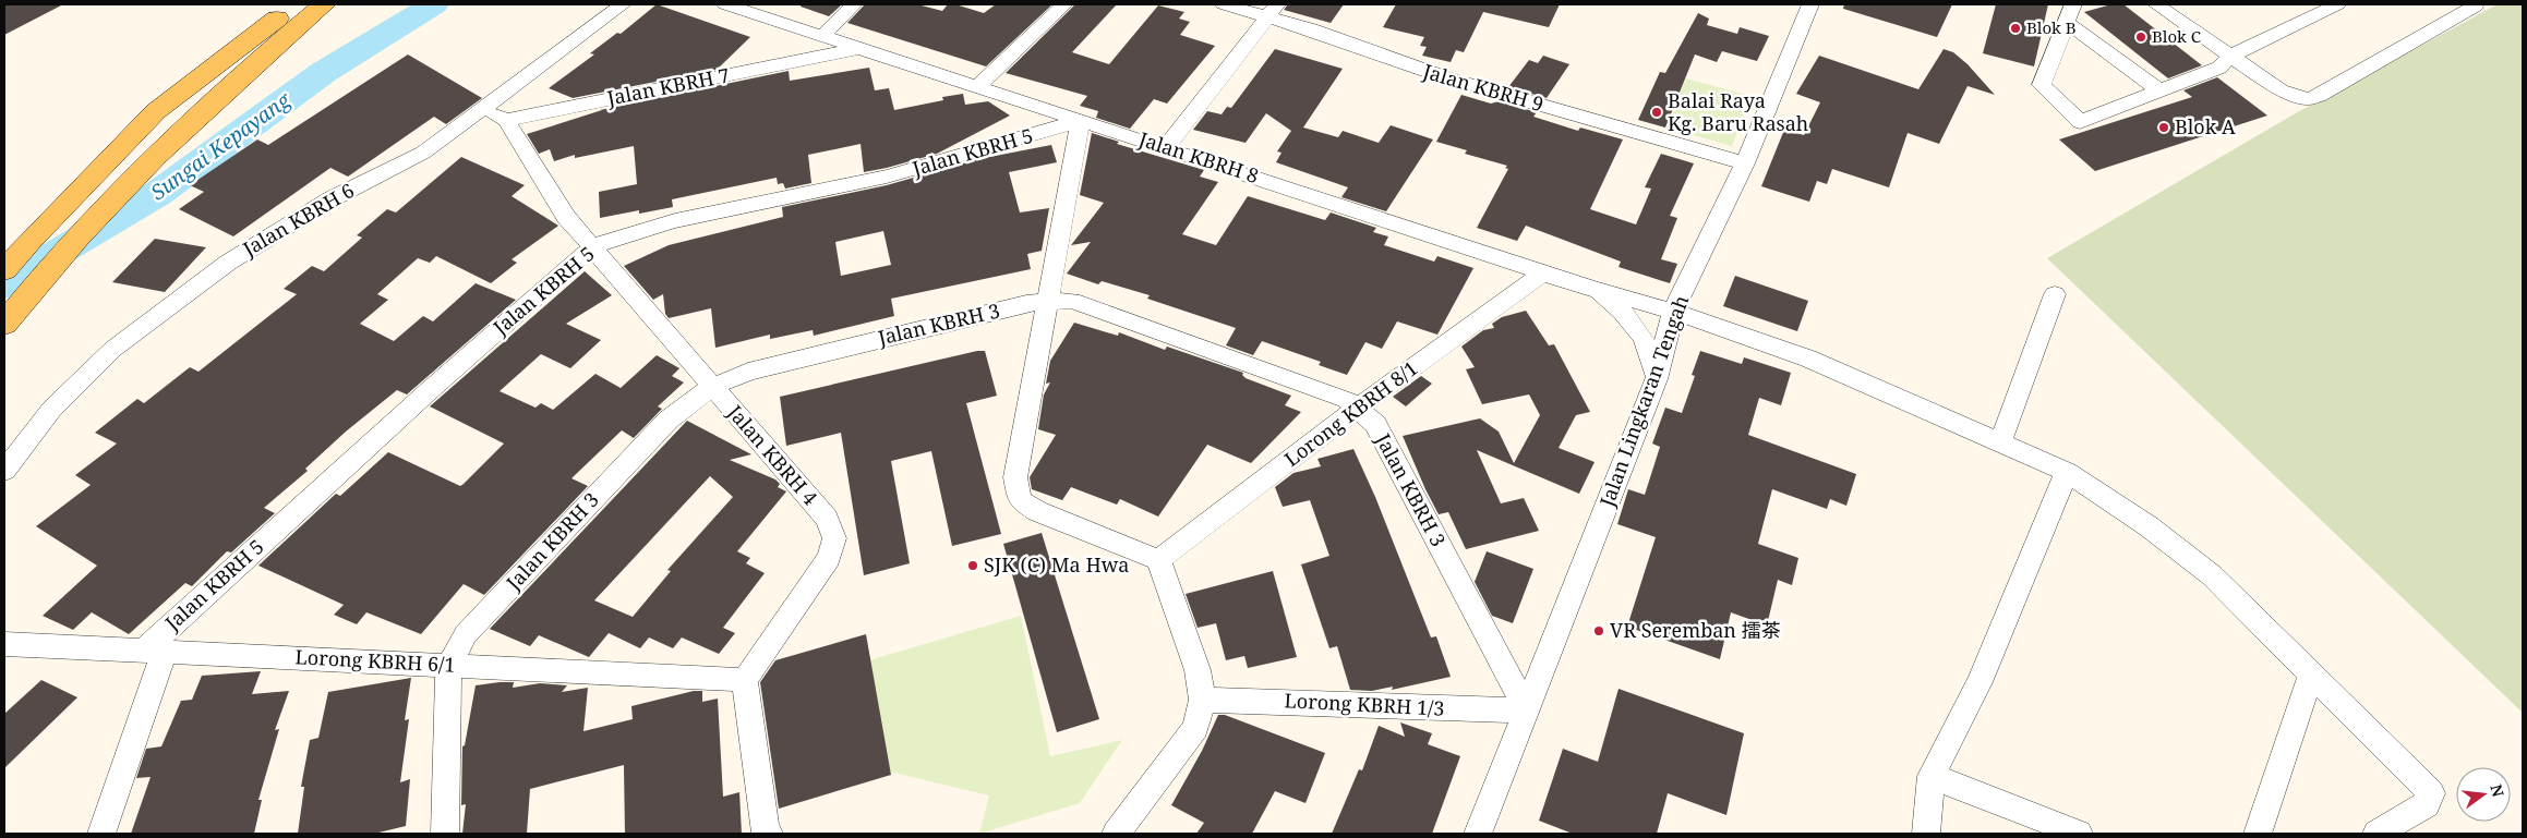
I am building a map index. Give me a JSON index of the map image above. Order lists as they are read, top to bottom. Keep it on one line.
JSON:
{"streets":{"street":["Jalan KBRH 7","Jalan KBRH 9","Jalan KBRH 5","Jalan KBRH 8","Jalan KBRH 6","Jalan KBRH 3","Jalan Lingkaran Tengah","Lorong KBRH 8/1","Jalan KBRH 4","Lorong KBRH 6/1","Lorong KBRH 1/3"]},"crossings":[["Jalan KBRH 7","Jalan KBRH 8"],["Jalan KBRH 7","Jalan KBRH 4"],["Jalan KBRH 9","Jalan Lingkaran Tengah"],["Jalan KBRH 5","Jalan KBRH 8"],["Jalan KBRH 5","Jalan KBRH 4"],["Jalan KBRH 5","Lorong KBRH 6/1"],["Jalan KBRH 8","Jalan Lingkaran Tengah"],["Jalan KBRH 8","Lorong KBRH 8/1"],["Jalan KBRH 3","Jalan Lingkaran Tengah"],["Jalan KBRH 3","Lorong KBRH 8/1"],["Jalan KBRH 3","Jalan KBRH 4"],["Jalan KBRH 3","Lorong KBRH 6/1"],["Jalan KBRH 3","Lorong KBRH 1/3"],["Jalan Lingkaran Tengah","Lorong KBRH 1/3"],["Jalan KBRH 4","Lorong KBRH 6/1"]],"water":["Sungai Kepayang"],"places":["Blok B","Blok C","Balai Raya Kg. Baru Rasah","Blok A","SJK (C) Ma Hwa","VR Seremban 擂茶"],"north":"right"}
